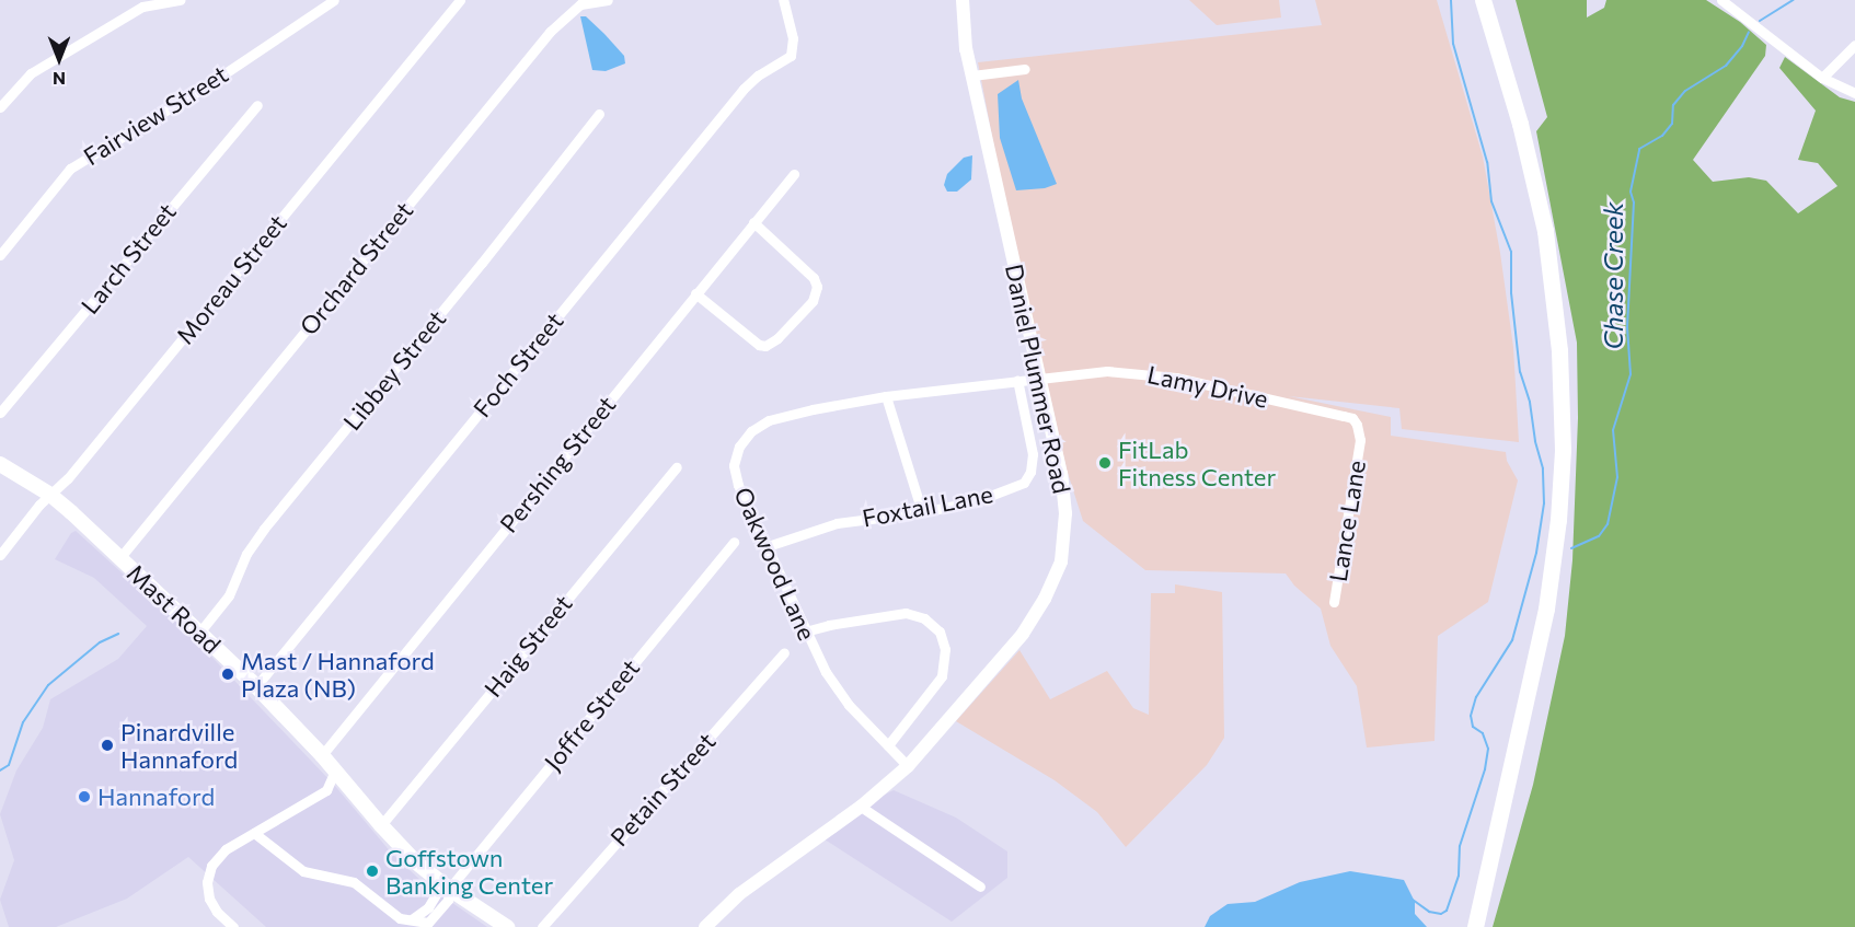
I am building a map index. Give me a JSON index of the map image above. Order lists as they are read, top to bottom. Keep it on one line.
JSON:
{"streets":{"main road":["Mast Road"],"street":["Fairview Street","Larch Street","Orchard Street","Moreau Street","Foch Street","Libbey Street","Daniel Plummer Road","Lamy Drive","Pershing Street","Foxtail Lane","Lance Lane","Oakwood Lane","Haig Street","Joffre Street","Petain Street"]},"crossings":[["Orchard Street","Mast Road"],["Moreau Street","Mast Road"],["Foch Street","Mast Road"],["Libbey Street","Mast Road"],["Daniel Plummer Road","Lamy Drive"],["Daniel Plummer Road","Oakwood Lane"],["Lamy Drive","Lance Lane"],["Lamy Drive","Oakwood Lane"],["Pershing Street","Mast Road"],["Foxtail Lane","Oakwood Lane"],["Mast Road","Haig Street"],["Mast Road","Joffre Street"]],"water":["Chase Creek"],"places":["FitLab Fitness Center","Mast / Hannaford Plaza (NB)","Pinardville Hannaford","Hannaford","Goffstown Banking Center"],"north":"bottom"}
